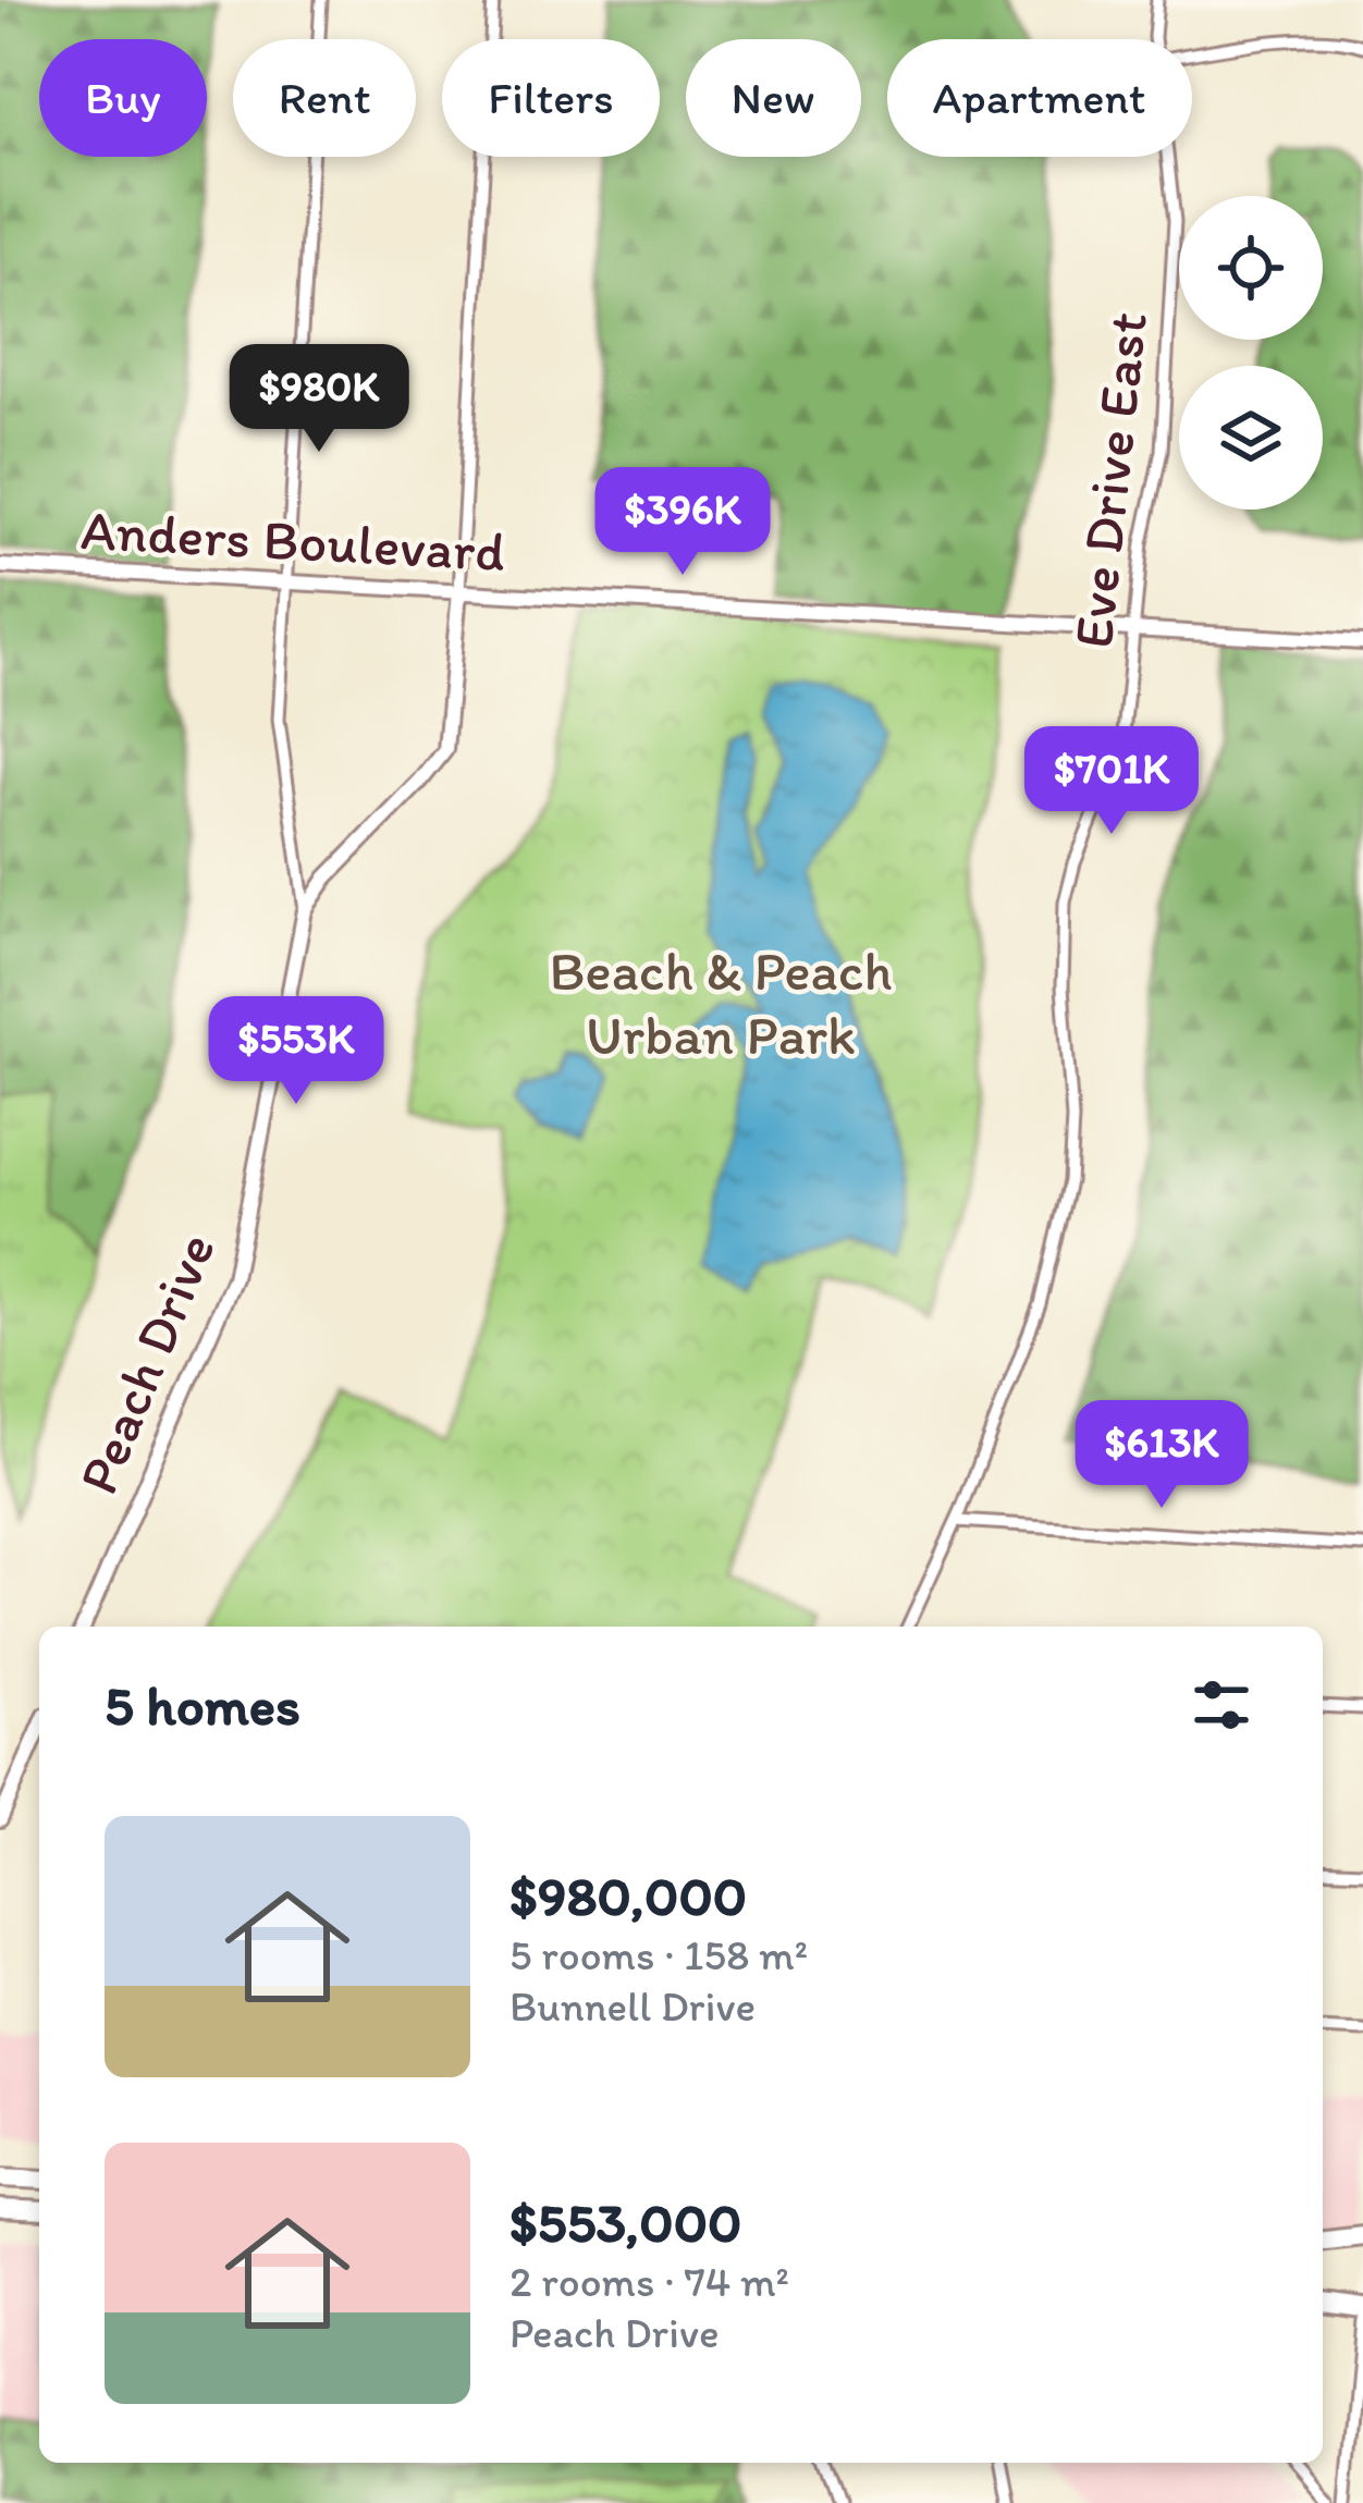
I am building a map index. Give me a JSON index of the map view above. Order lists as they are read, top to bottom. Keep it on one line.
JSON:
{"streets":{"street":["Eve Drive East","Anders Boulevard","Peach Drive"]},"crossings":[["Eve Drive East","Anders Boulevard"],["Anders Boulevard","Peach Drive"]],"parks":["Beach & Peach Urban Park"],"page":{"chip":["Buy","Rent","Filters","New","Apartment"],"price":["$980K","$396K","$701K","$553K","$613K"],"heading":"5 homes","list":[{"name":"$980,000","note":"5 rooms · 158 m² · Bunnell Drive"},{"name":"$553,000","note":"2 rooms · 74 m² · Peach Drive"}]}}
